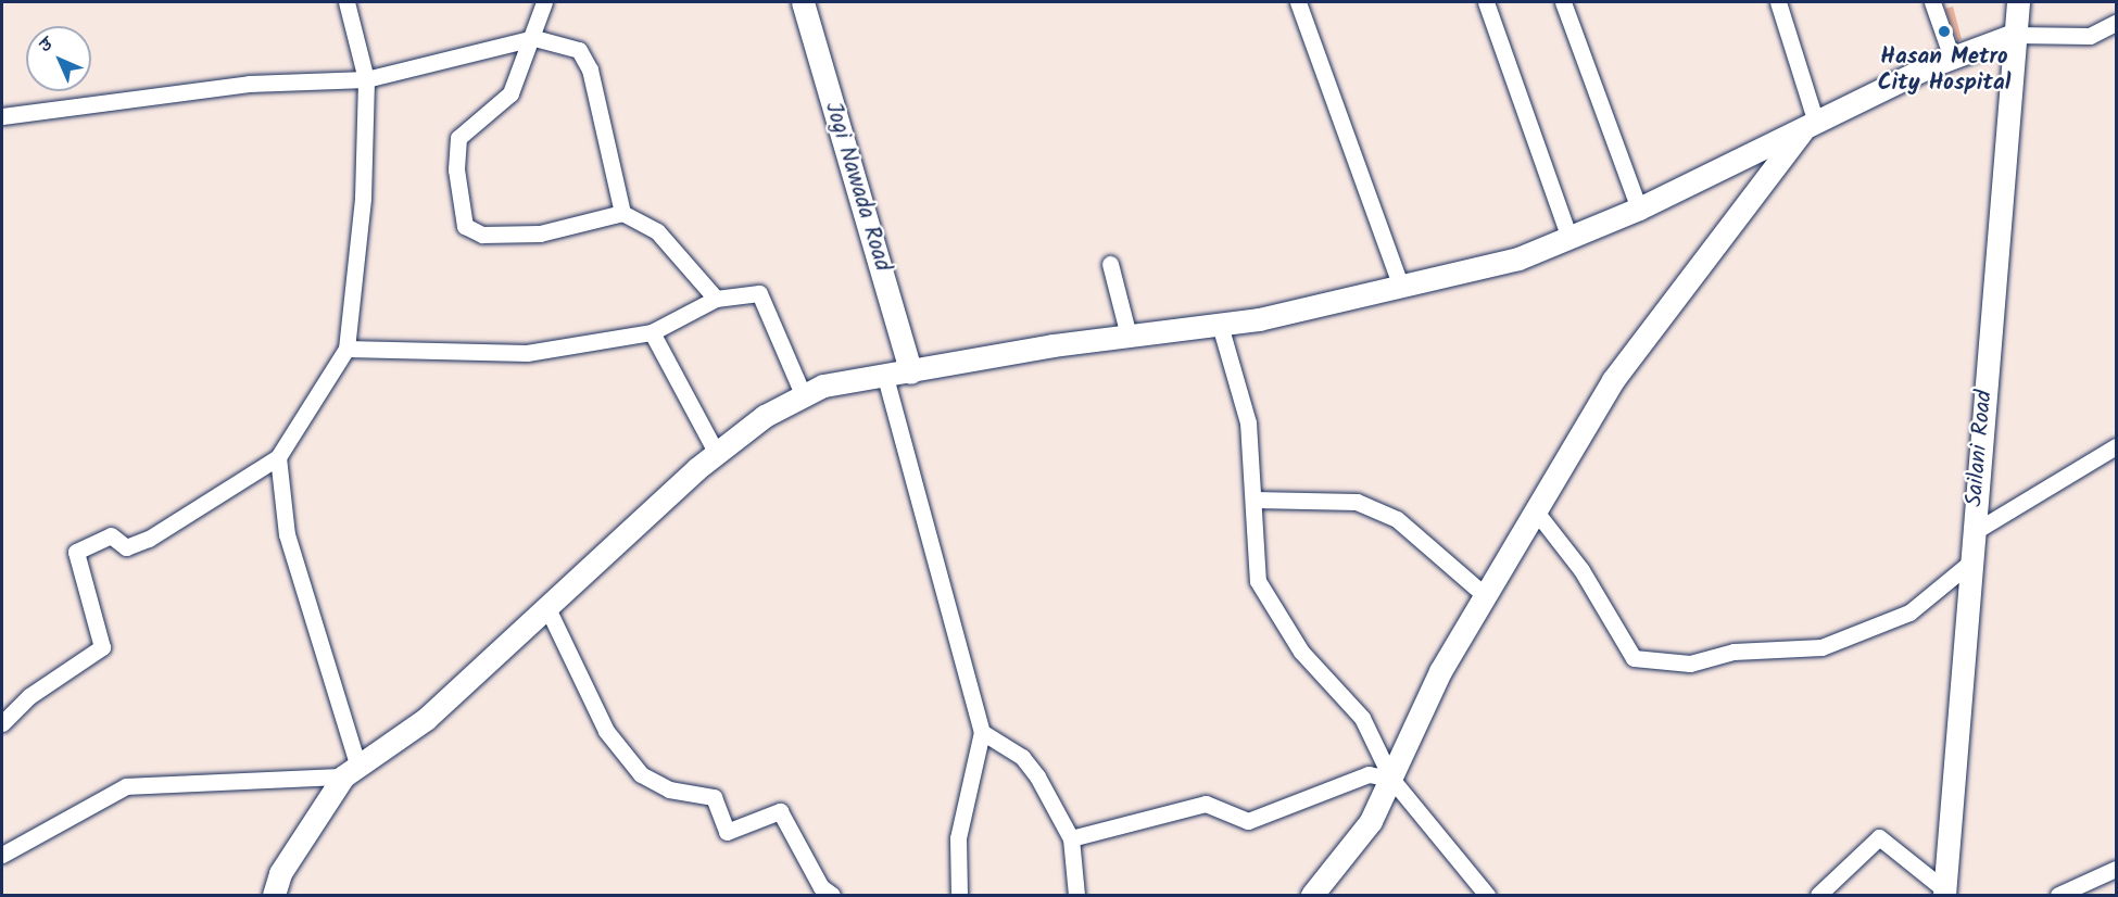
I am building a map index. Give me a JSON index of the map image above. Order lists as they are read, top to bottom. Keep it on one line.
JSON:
{"streets":{"street":["Jogi Nawada Road","Sailani Road"]},"places":["Hasan Metro City Hospital"],"north":"top left"}
